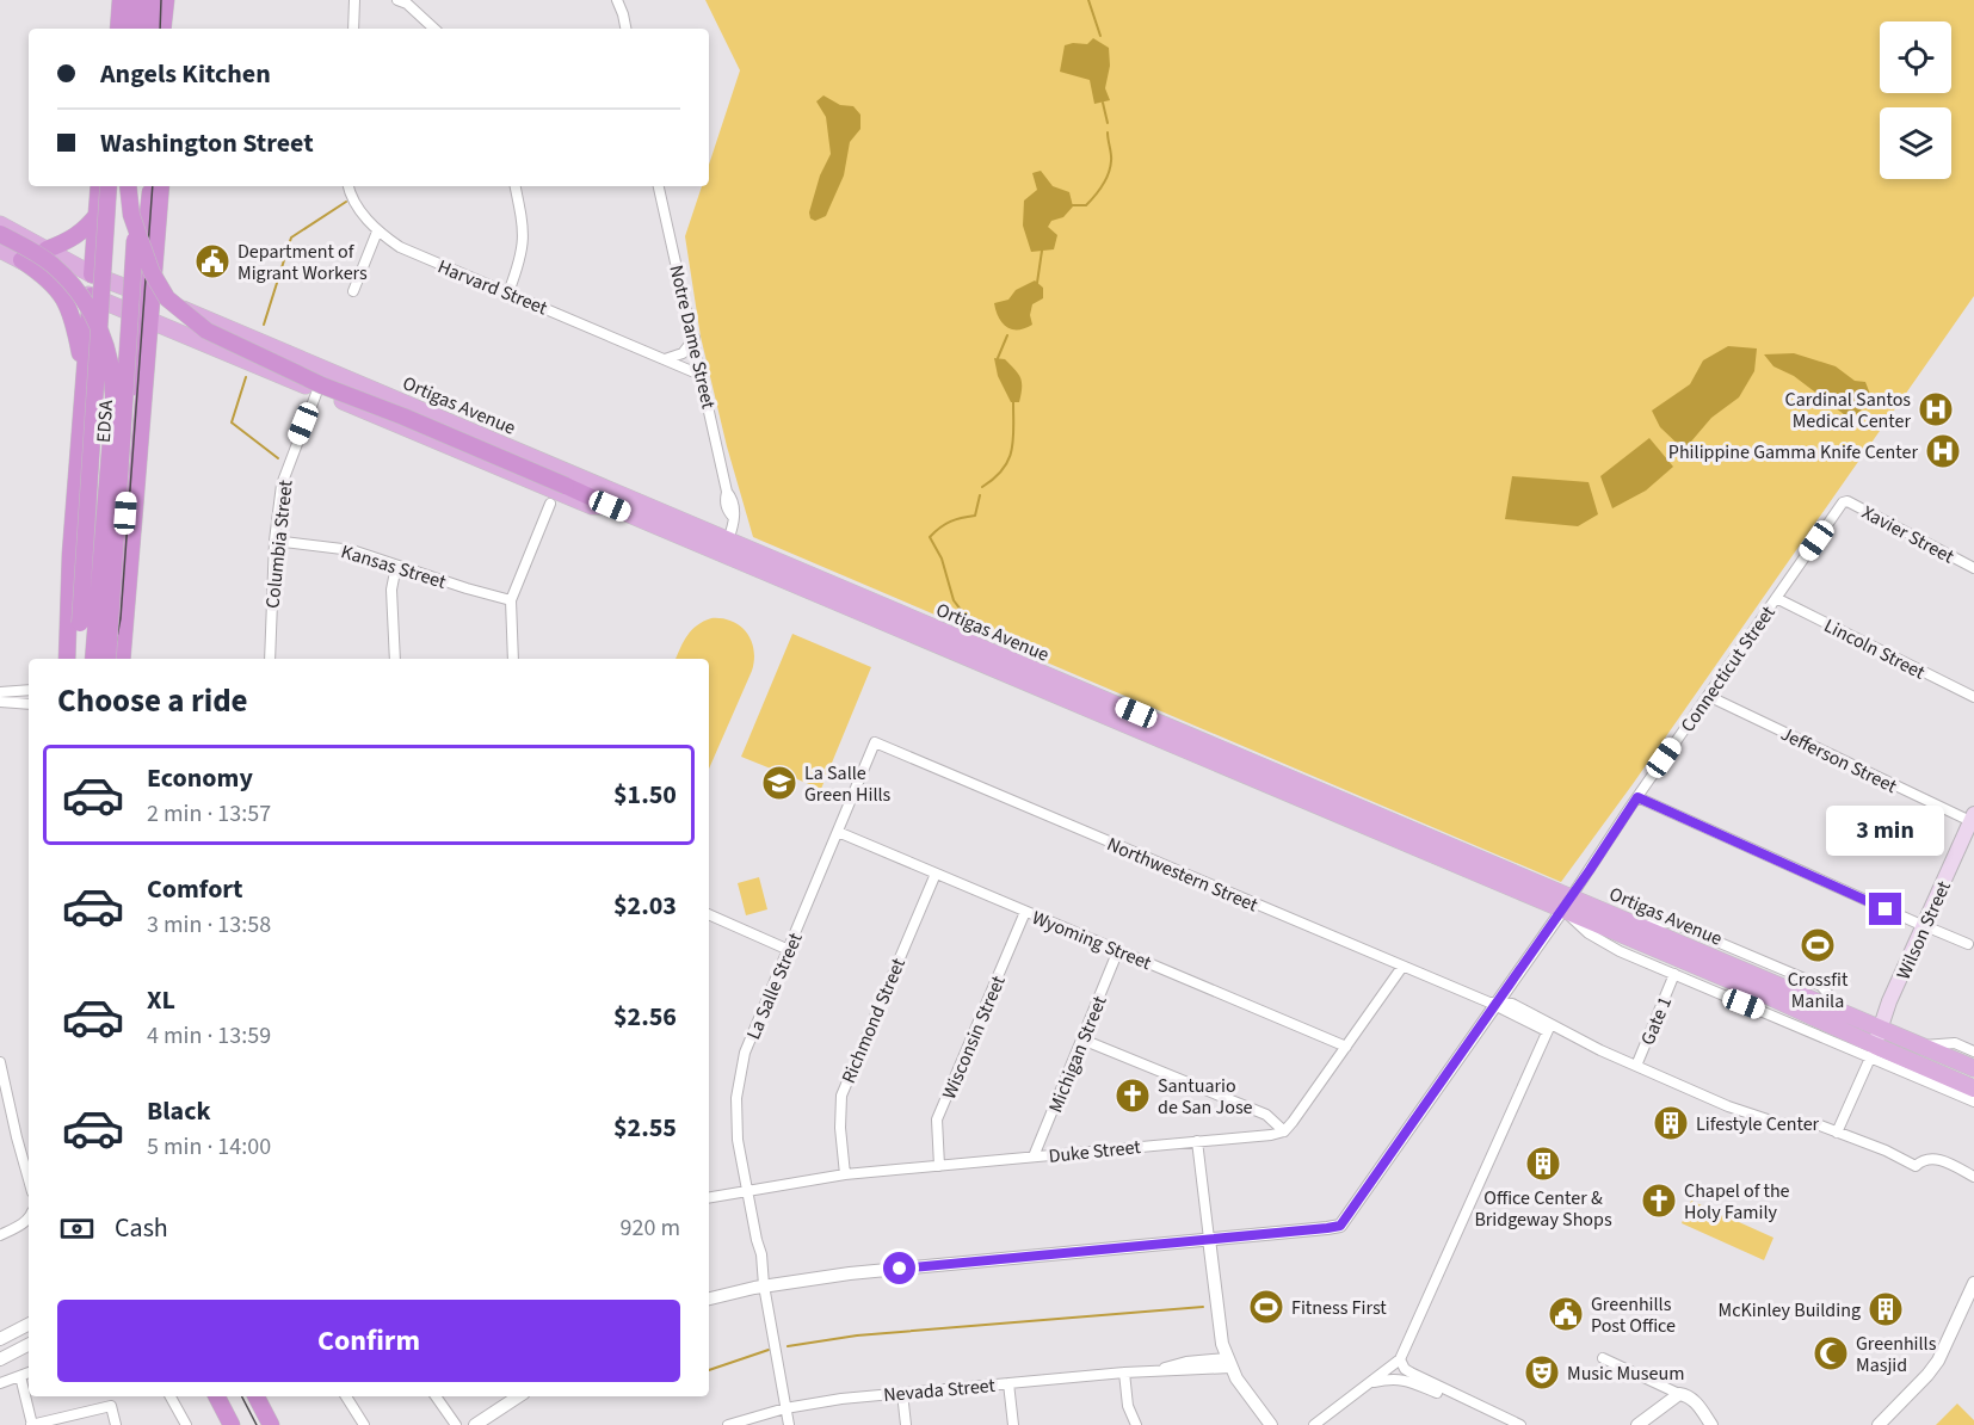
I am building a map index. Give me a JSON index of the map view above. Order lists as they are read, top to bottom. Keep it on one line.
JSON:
{"streets":{"highway":["EDSA"],"main road":["Ortigas Avenue","Wilson Street"],"street":["Harvard Street","Notre Dame Street","Xavier Street","Columbia Street","Kansas Street","Lincoln Street","Connecticut Street","Jefferson Street","Northwestern Street","Wyoming Street","La Salle Street","Richmond Street","Gate 1","Wisconsin Street","Michigan Street","Duke Street","Nevada Street"]},"crossings":[["Harvard Street","Notre Dame Street"],["Notre Dame Street","Ortigas Avenue"],["Ortigas Avenue","Columbia Street"],["Ortigas Avenue","Connecticut Street"],["Ortigas Avenue","Wilson Street"],["Xavier Street","Connecticut Street"],["Columbia Street","Kansas Street"],["Lincoln Street","Connecticut Street"],["Connecticut Street","Jefferson Street"],["Connecticut Street","Northwestern Street"],["Connecticut Street","La Salle Street"],["Jefferson Street","Wilson Street"],["Northwestern Street","La Salle Street"],["Northwestern Street","Gate 1"],["Wyoming Street","La Salle Street"],["Wyoming Street","Richmond Street"],["Wyoming Street","Wisconsin Street"],["Wyoming Street","Michigan Street"],["La Salle Street","Duke Street"],["La Salle Street","Nevada Street"],["Richmond Street","Duke Street"],["Wisconsin Street","Duke Street"],["Michigan Street","Duke Street"]],"places":{"public building":["Department of Migrant Workers","Greenhills Post Office"],"hospital":["Cardinal Santos Medical Center","Philippine Gamma Knife Center"],"school or university":["La Salle Green Hills"],"sports":["Crossfit Manila","Fitness First"],"church":["Santuario de San Jose","Chapel of the Holy Family"],"building":["Lifestyle Center","Office Center & Bridgeway Shops","McKinley Building"],"mosque":["Greenhills Masjid"],"theatre":["Music Museum"]},"page":{"banner":["Angels Kitchen","Washington Street"],"heading":"Choose a ride","list":[{"name":"Economy","note":"2 min · 13:57","value":"$1.50"},{"name":"Comfort","note":"3 min · 13:58","value":"$2.03"},{"name":"XL","note":"4 min · 13:59","value":"$2.56"},{"name":"Black","note":"5 min · 14:00","value":"$2.55"}],"bubble":"3 min","pay":["Cash","920 m"],"buttons":"Confirm"}}
